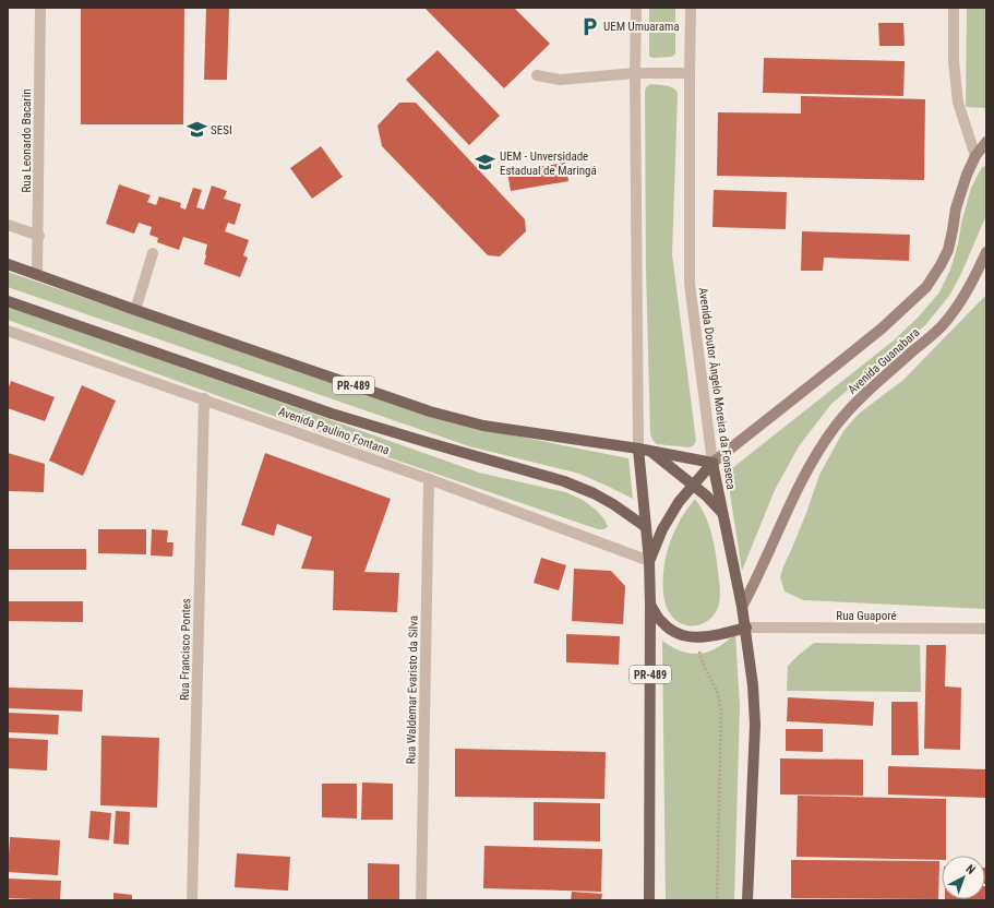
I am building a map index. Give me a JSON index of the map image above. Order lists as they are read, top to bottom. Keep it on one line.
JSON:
{"streets":{"main road":["Avenida Guanabara","PR-489","Avenida Doutor Ângelo Moreira da Fonseca"],"street":["Rua Leonardo Bacarin","Avenida Paulino Fontana","Rua Guaporé","Rua Francisco Pontes","Rua Waldemar Evaristo da Silva"]},"crossings":[["Rua Leonardo Bacarin","PR-489"],["Avenida Guanabara","Avenida Doutor Ângelo Moreira da Fonseca"],["PR-489","Avenida Doutor Ângelo Moreira da Fonseca"],["PR-489","Avenida Paulino Fontana"],["Avenida Doutor Ângelo Moreira da Fonseca","Rua Guaporé"],["Avenida Paulino Fontana","Rua Francisco Pontes"],["Avenida Paulino Fontana","Rua Waldemar Evaristo da Silva"]],"places":{"parking":["UEM Umuarama"],"school or university":["SESI","UEM - Unversidade Estadual de Maringá"]},"north":"top right"}
